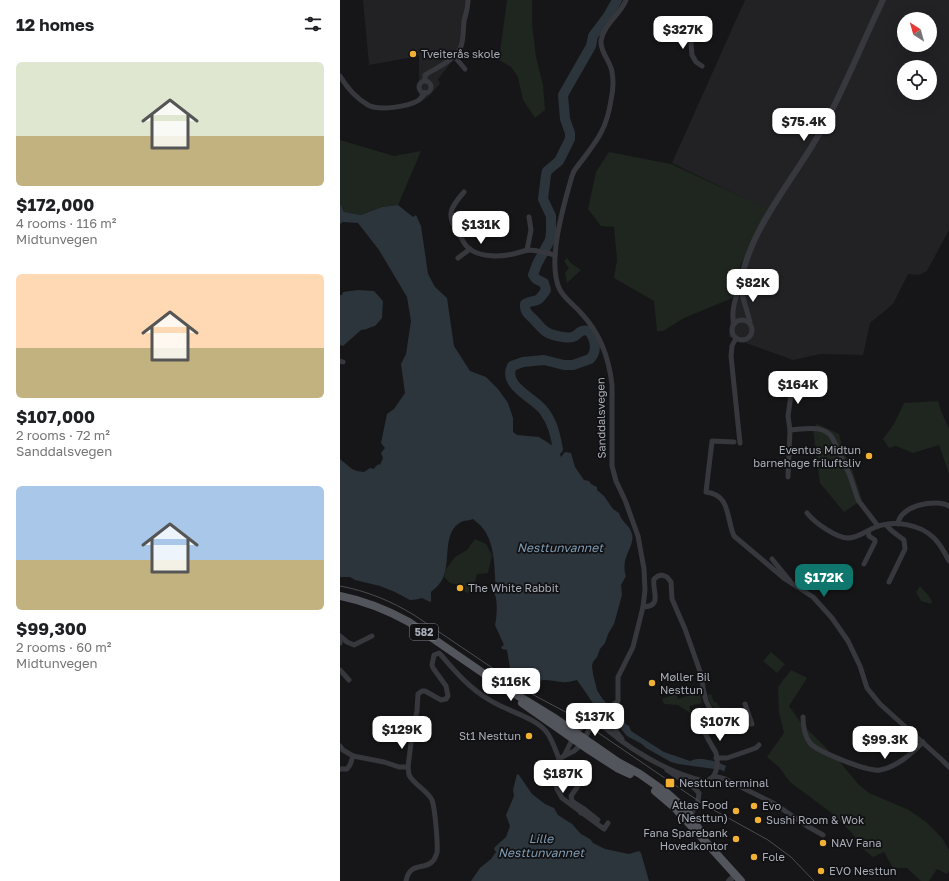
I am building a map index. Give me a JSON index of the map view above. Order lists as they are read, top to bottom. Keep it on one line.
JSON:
{"streets":{"main road":["582"],"street":["Sanddalsvegen"]},"crossings":[["Sanddalsvegen","582"]],"water":["Nesttunvannet","Lille Nesttunvannet"],"places":{"other":["Tveiterås skole","Eventus Midtun barnehage friluftsliv","The White Rabbit","Møller Bil Nesttun","St1 Nesttun","Evo","Atlas Food (Nesttun)","Sushi Room & Wok","Fana Sparebank Hovedkontor","NAV Fana","Fole","EVO Nesttun"],"transit":["Nesttun terminal"]},"north":"top left","page":{"heading":"12 homes","price":["$327K","$75.4K","$131K","$82K","$164K","$172K","$116K","$137K","$107K","$129K","$99.3K","$187K"],"list":[{"name":"$172,000","note":"4 rooms · 116 m² · Midtunvegen"},{"name":"$107,000","note":"2 rooms · 72 m² · Sanddalsvegen"},{"name":"$99,300","note":"2 rooms · 60 m² · Midtunvegen"}]}}
